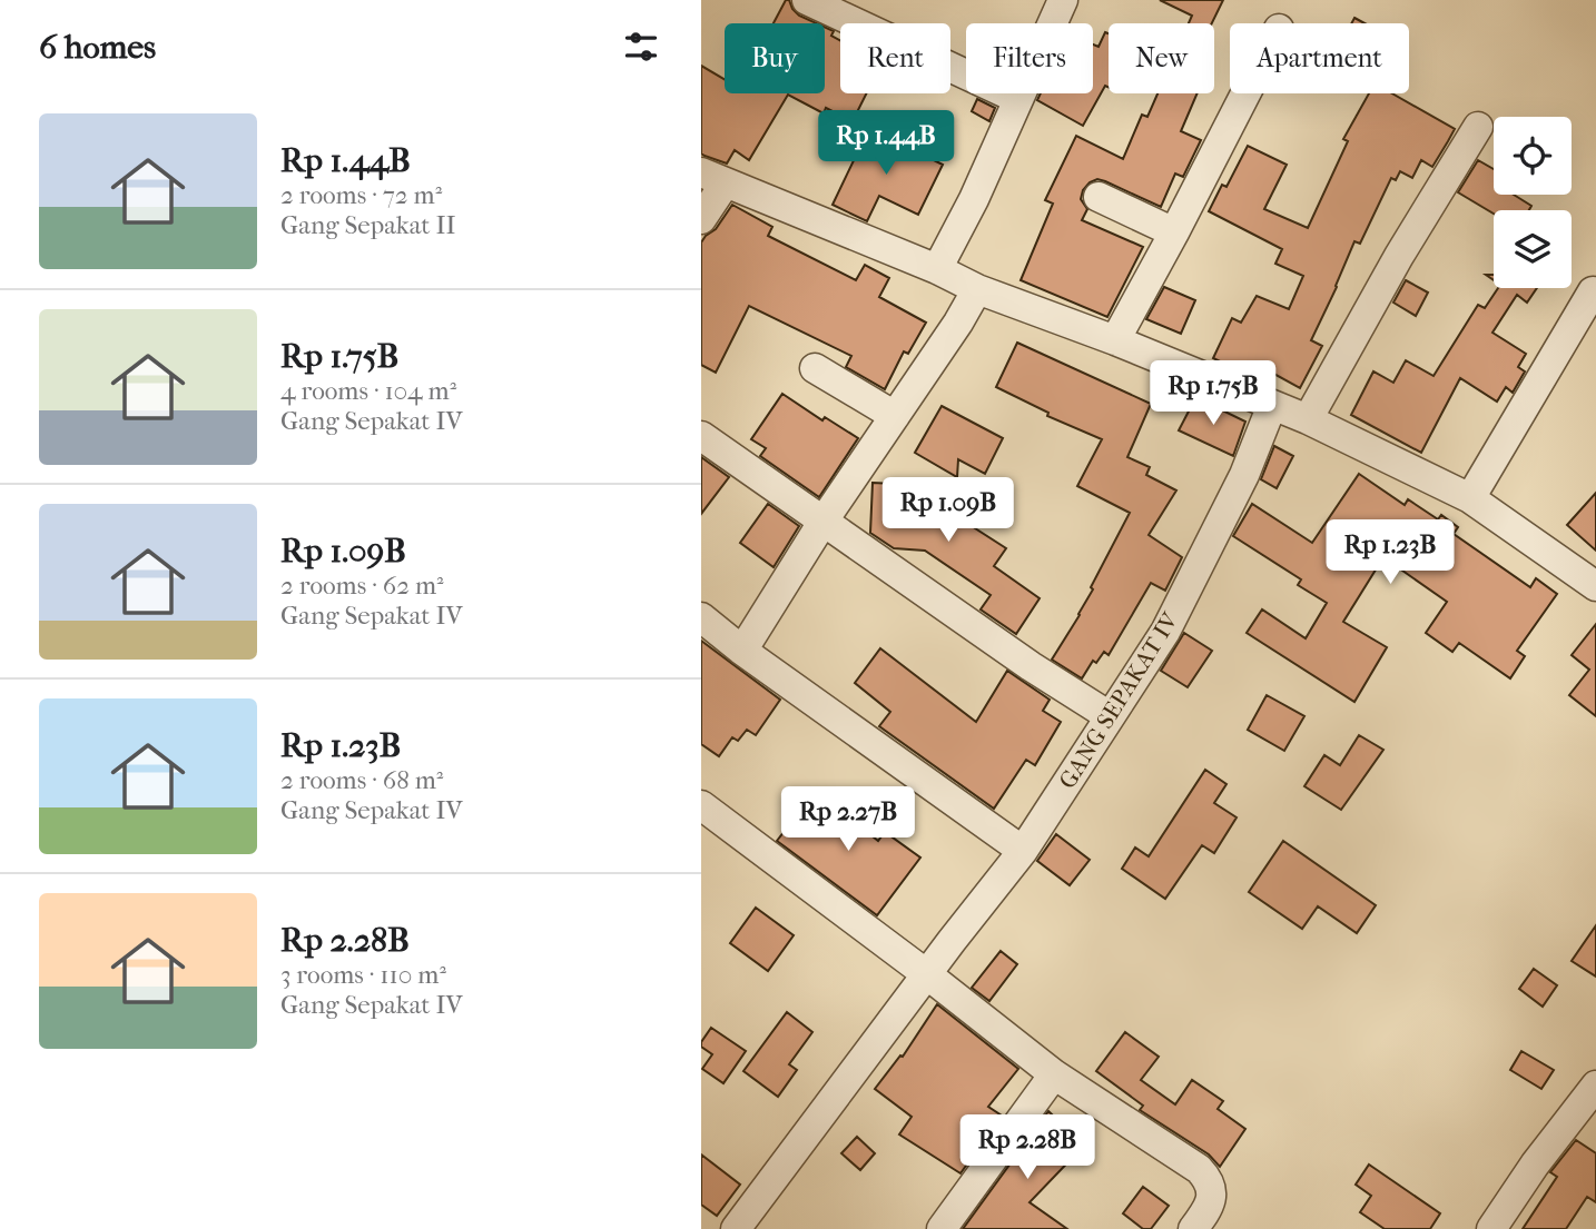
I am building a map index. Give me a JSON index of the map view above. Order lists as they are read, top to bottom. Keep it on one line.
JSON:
{"streets":{"street":["GANG SEPAKAT IV"]},"page":{"heading":"6 homes","chip":["Buy","Rent","Filters","New","Apartment"],"list":[{"name":"Rp 1.44B","note":"2 rooms · 72 m² · Gang Sepakat II"},{"name":"Rp 1.75B","note":"4 rooms · 104 m² · Gang Sepakat IV"},{"name":"Rp 1.09B","note":"2 rooms · 62 m² · Gang Sepakat IV"},{"name":"Rp 1.23B","note":"2 rooms · 68 m² · Gang Sepakat IV"},{"name":"Rp 2.28B","note":"3 rooms · 110 m² · Gang Sepakat IV"}],"price":["Rp 1.44B","Rp 1.75B","Rp 1.09B","Rp 1.23B","Rp 2.27B","Rp 2.28B"]}}
